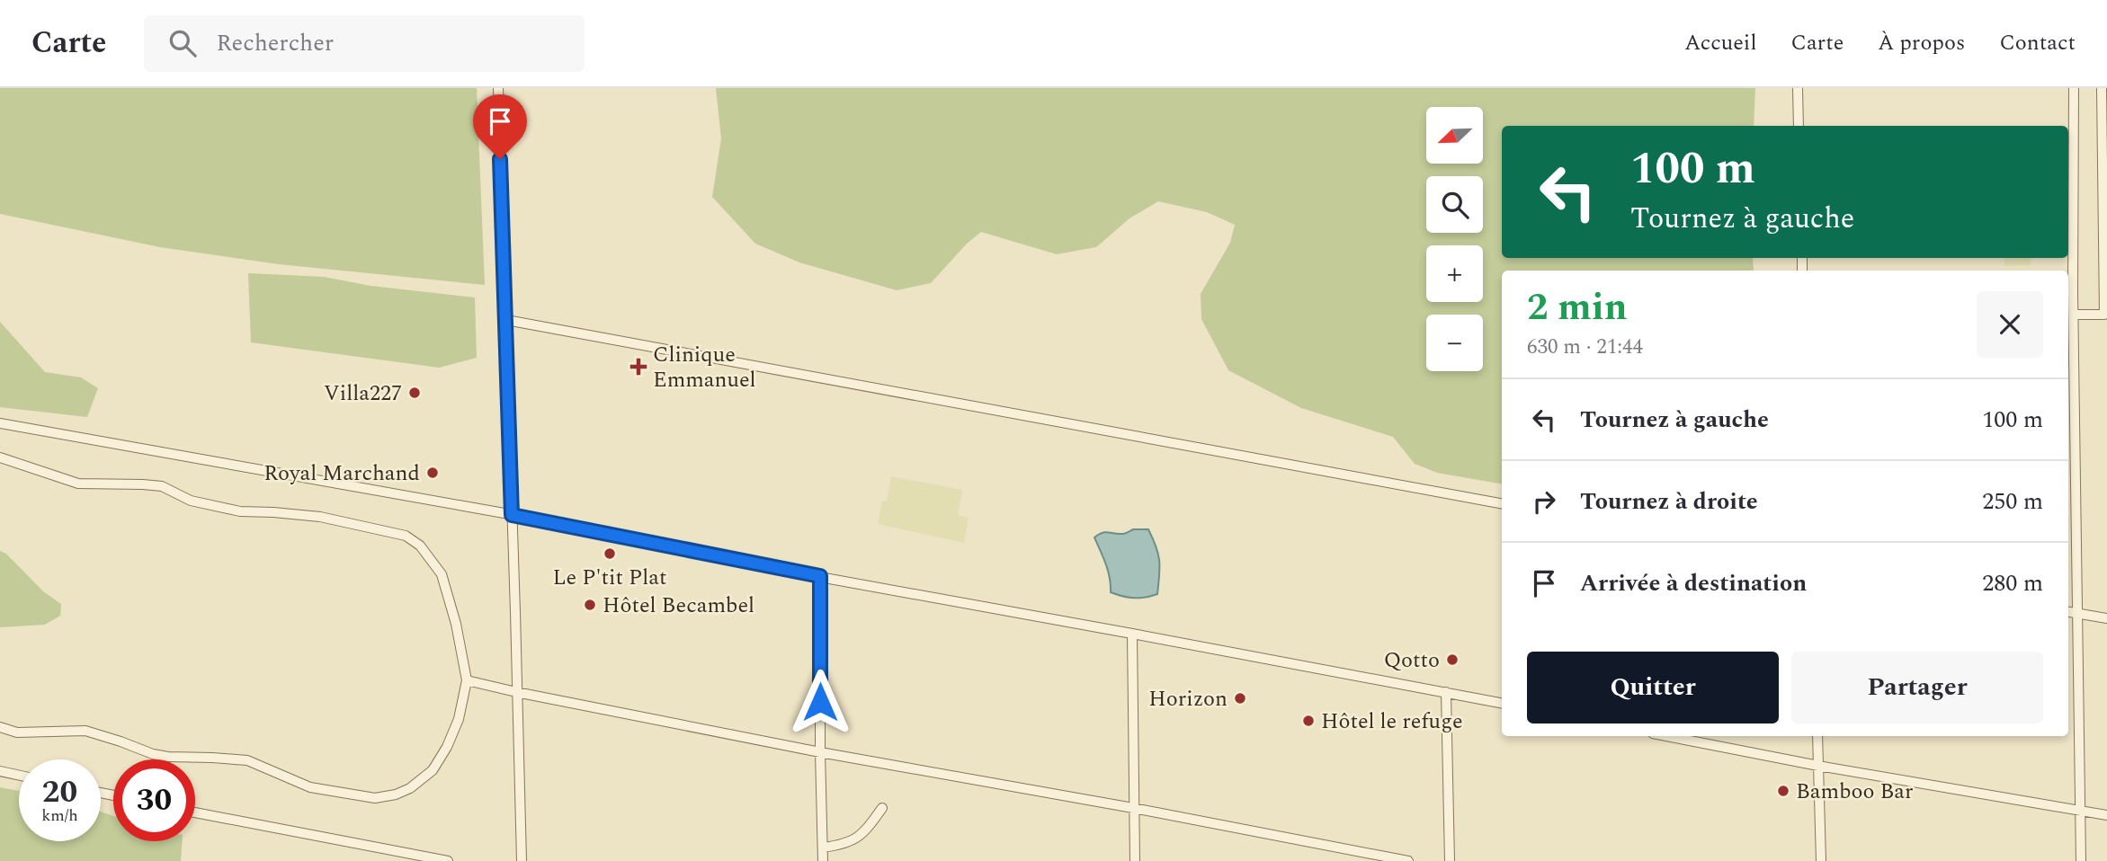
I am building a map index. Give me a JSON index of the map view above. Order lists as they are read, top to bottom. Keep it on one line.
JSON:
{"places":{"health":["Clinique Emmanuel"],"other":["Villa227","Royal Marchand","Le P'tit Plat","Hôtel Becambel","Qotto","Horizon","Hôtel le refuge","Bamboo Bar"]},"north":"bottom left","page":{"header":"Carte","search":"Rechercher","nav":["Accueil","Carte","À propos","Contact"],"map_buttons":["+","−"],"turn":["100 m","Tournez à gauche"],"heading":["2 min","630 m · 21:44"],"list":[{"name":"Tournez à gauche","value":"100 m"},{"name":"Tournez à droite","value":"250 m"},{"name":"Arrivée à destination","value":"280 m"}],"buttons":["Quitter","Partager"],"speed":"20 km/h","limit":"30"}}
